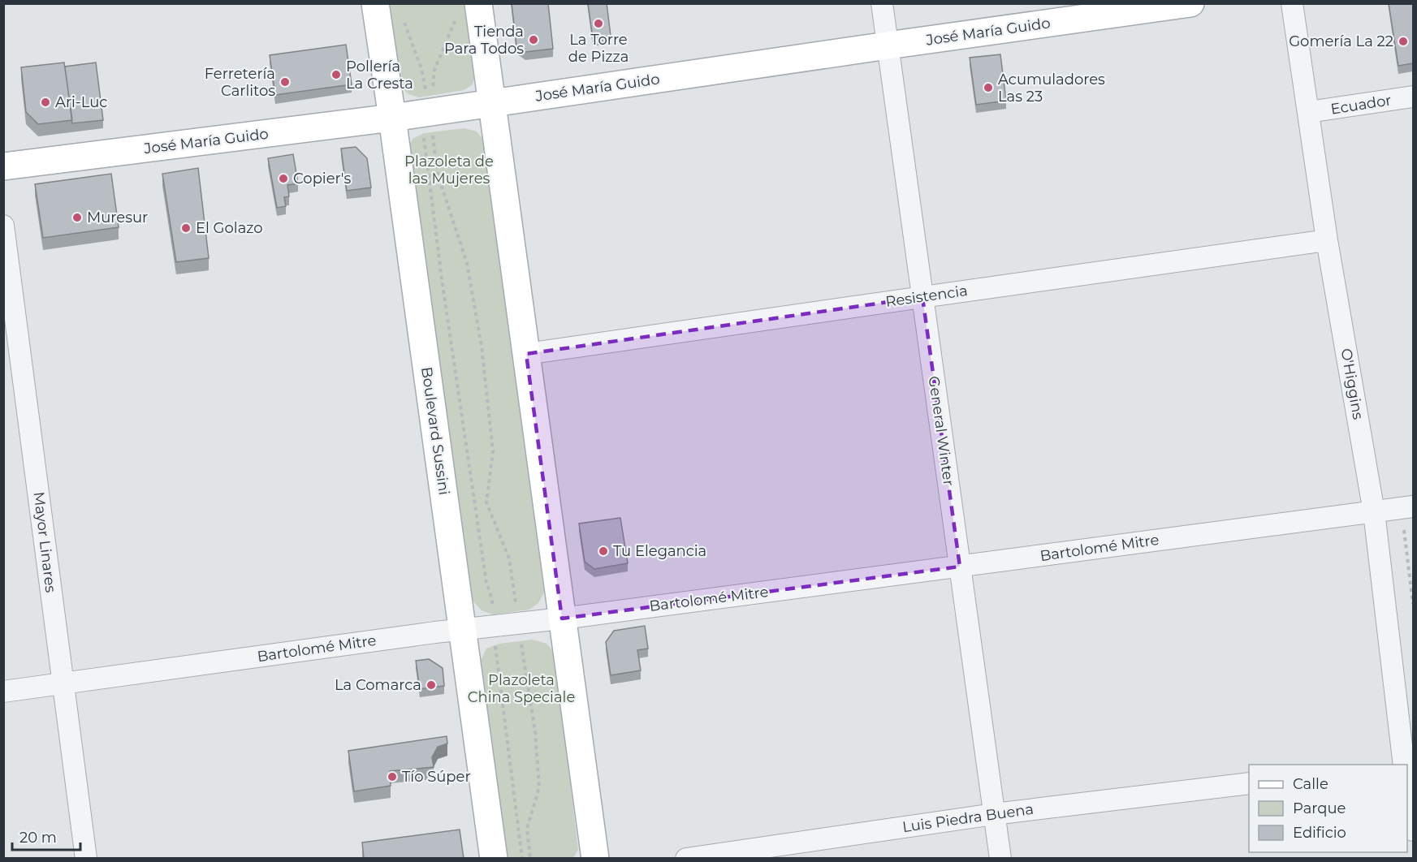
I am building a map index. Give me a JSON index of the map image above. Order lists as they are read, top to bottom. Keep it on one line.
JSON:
{"streets":{"main road":["José María Guido","Boulevard Sussini"],"street":["Ecuador","Resistencia","O'Higgins","General Winter","Mayor Linares","Bartolomé Mitre","Luis Piedra Buena"]},"crossings":[["José María Guido","Boulevard Sussini"],["José María Guido","General Winter"],["Ecuador","O'Higgins"],["Resistencia","O'Higgins"],["Resistencia","General Winter"],["O'Higgins","Bartolomé Mitre"],["Boulevard Sussini","Bartolomé Mitre"],["General Winter","Bartolomé Mitre"],["General Winter","Luis Piedra Buena"],["Mayor Linares","Bartolomé Mitre"]],"parks":["Plazoleta de las Mujeres","Plazoleta China Speciale"],"places":["La Torre de Pizza","Tienda Para Todos","Gomería La 22","Pollería La Cresta","Ferretería Carlitos","Acumuladores Las 23","Ari-Luc","Copier's","Muresur","El Golazo","Tu Elegancia","La Comarca","Tío Súper"],"legend":["Calle","Parque","Edificio"],"scale_bar":"20 m"}
